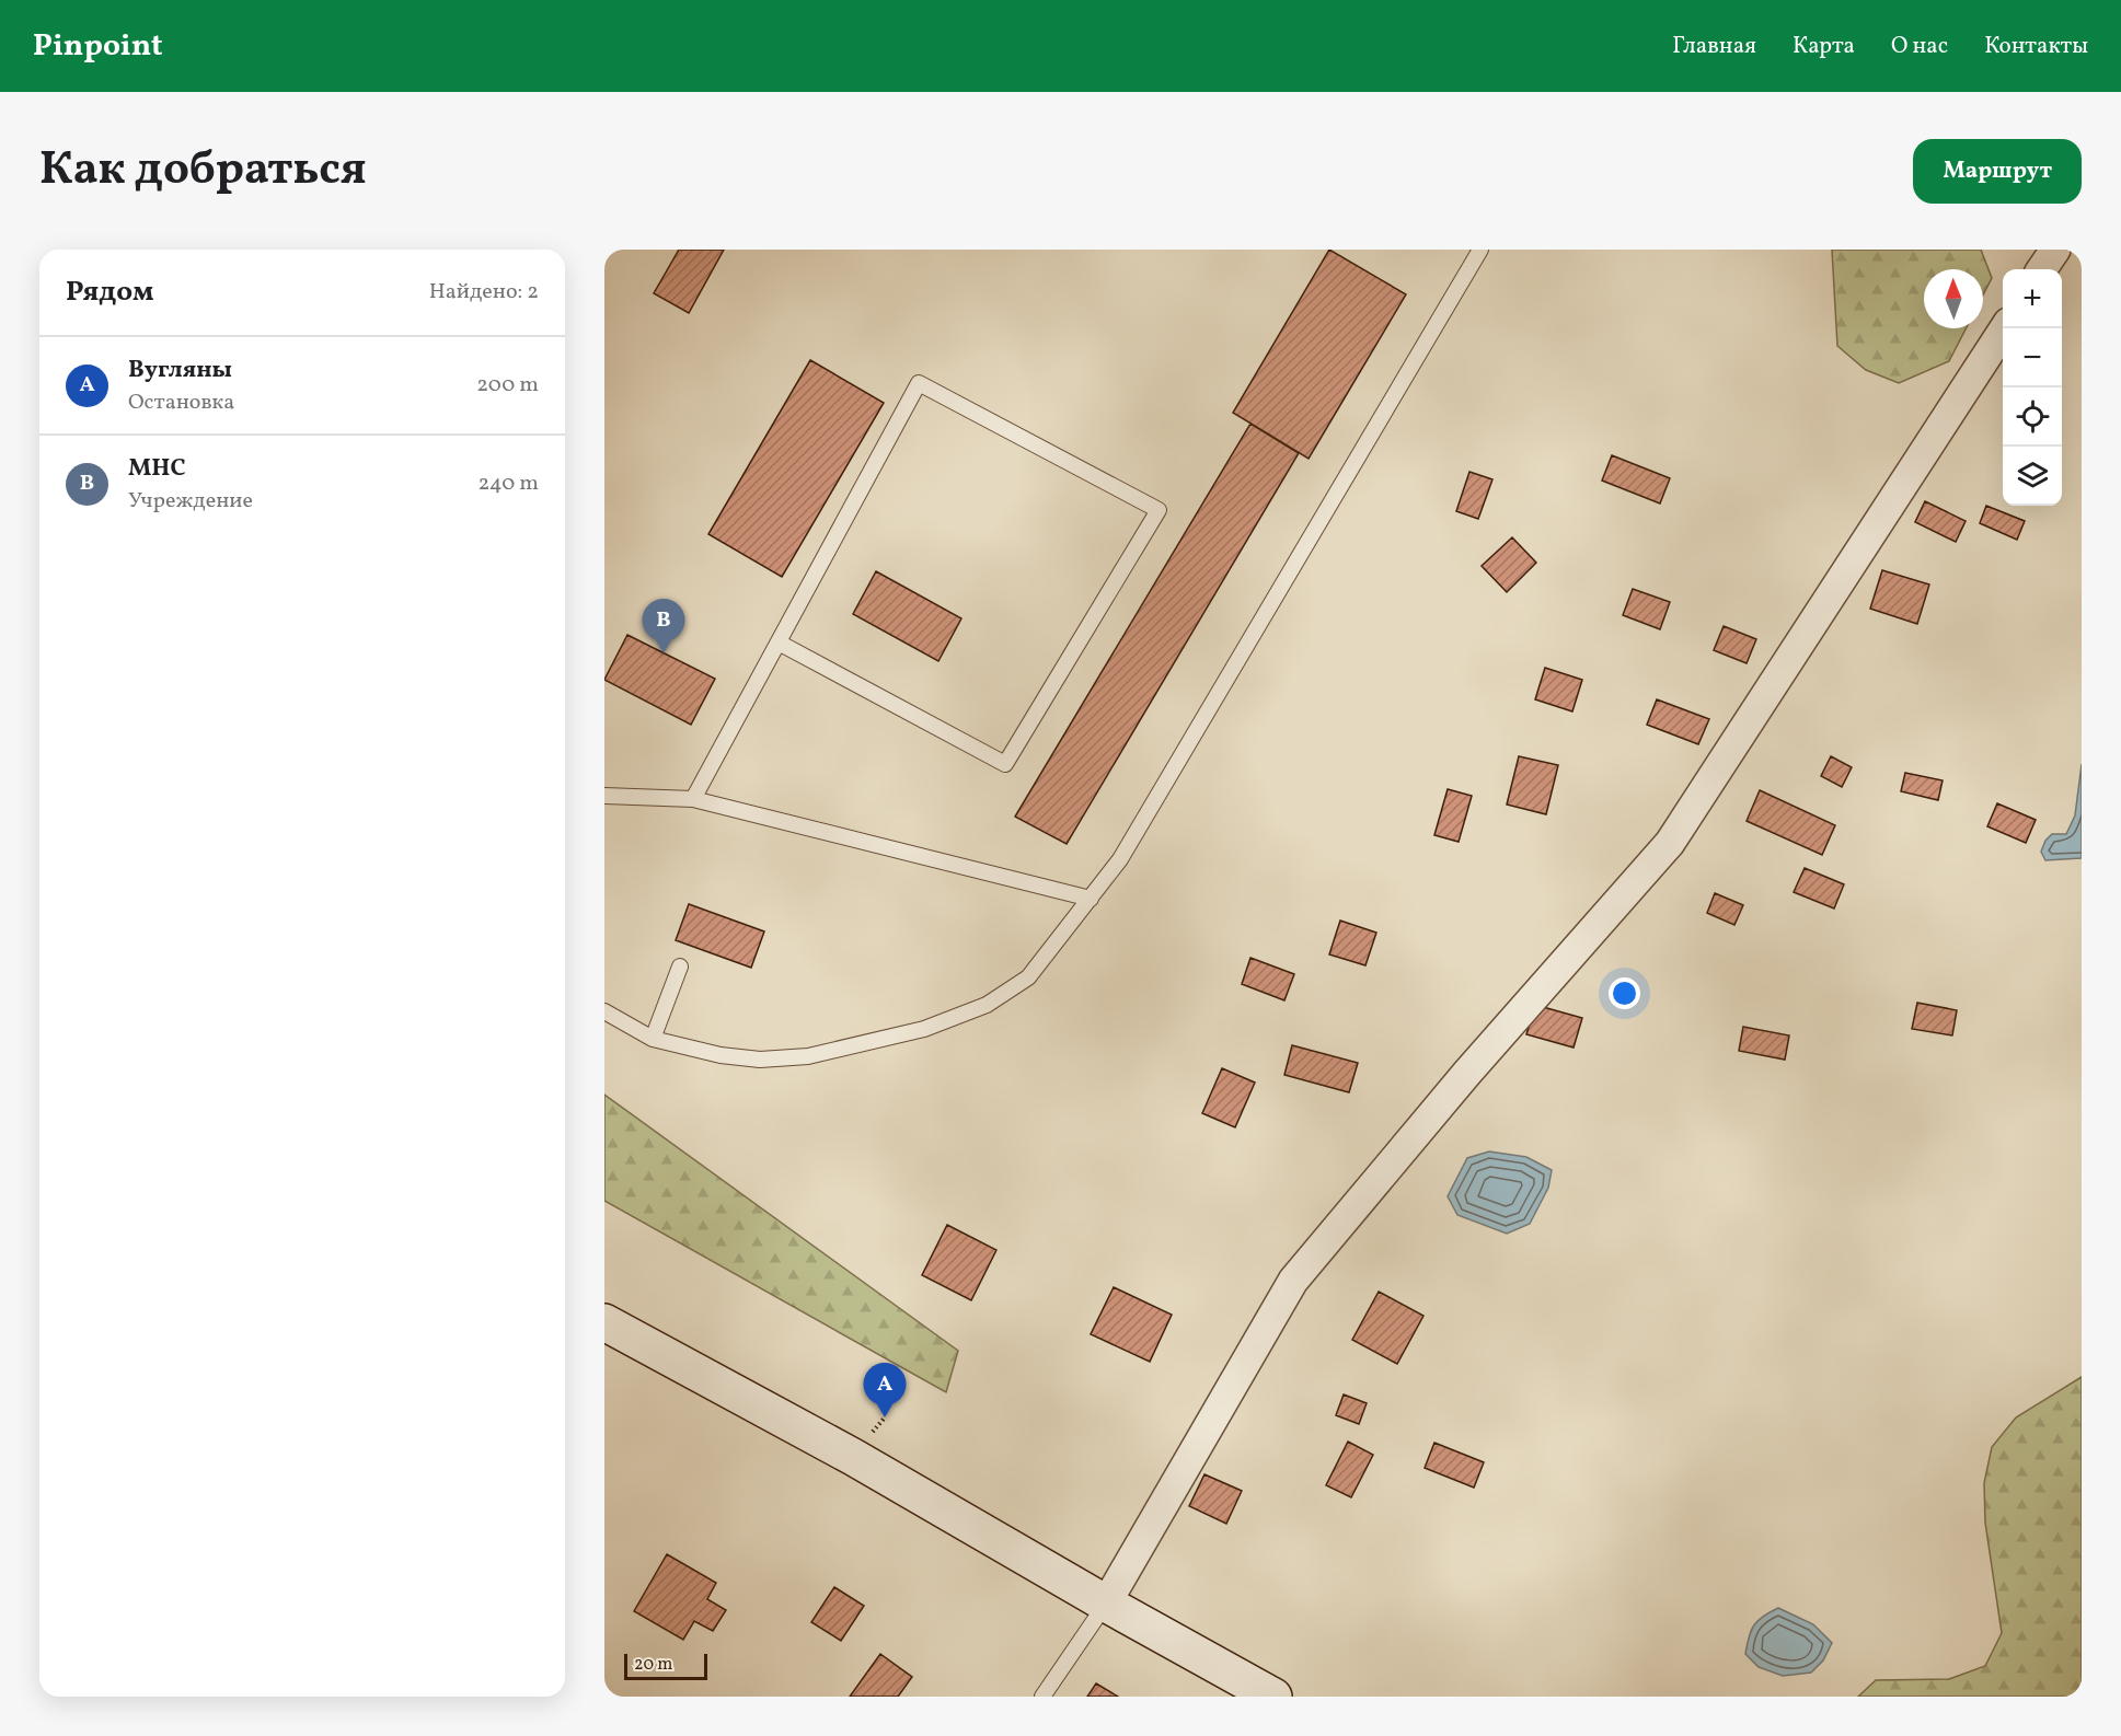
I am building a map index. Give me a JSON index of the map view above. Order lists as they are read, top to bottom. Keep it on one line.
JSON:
{"scale_bar":"20 m","north":"top","page":{"header":"Pinpoint","nav":["Главная","Карта","О нас","Контакты"],"title":"Как добраться","buttons":"Маршрут","heading":["Рядом","Найдено: 2"],"map_buttons":["+","−"],"list":[{"mark":"A","name":"Вугляны","note":"Остановка","value":"200 m"},{"mark":"B","name":"МНС","note":"Учреждение","value":"240 m"}],"pins":["B","A"],"scale":"20 m"}}
